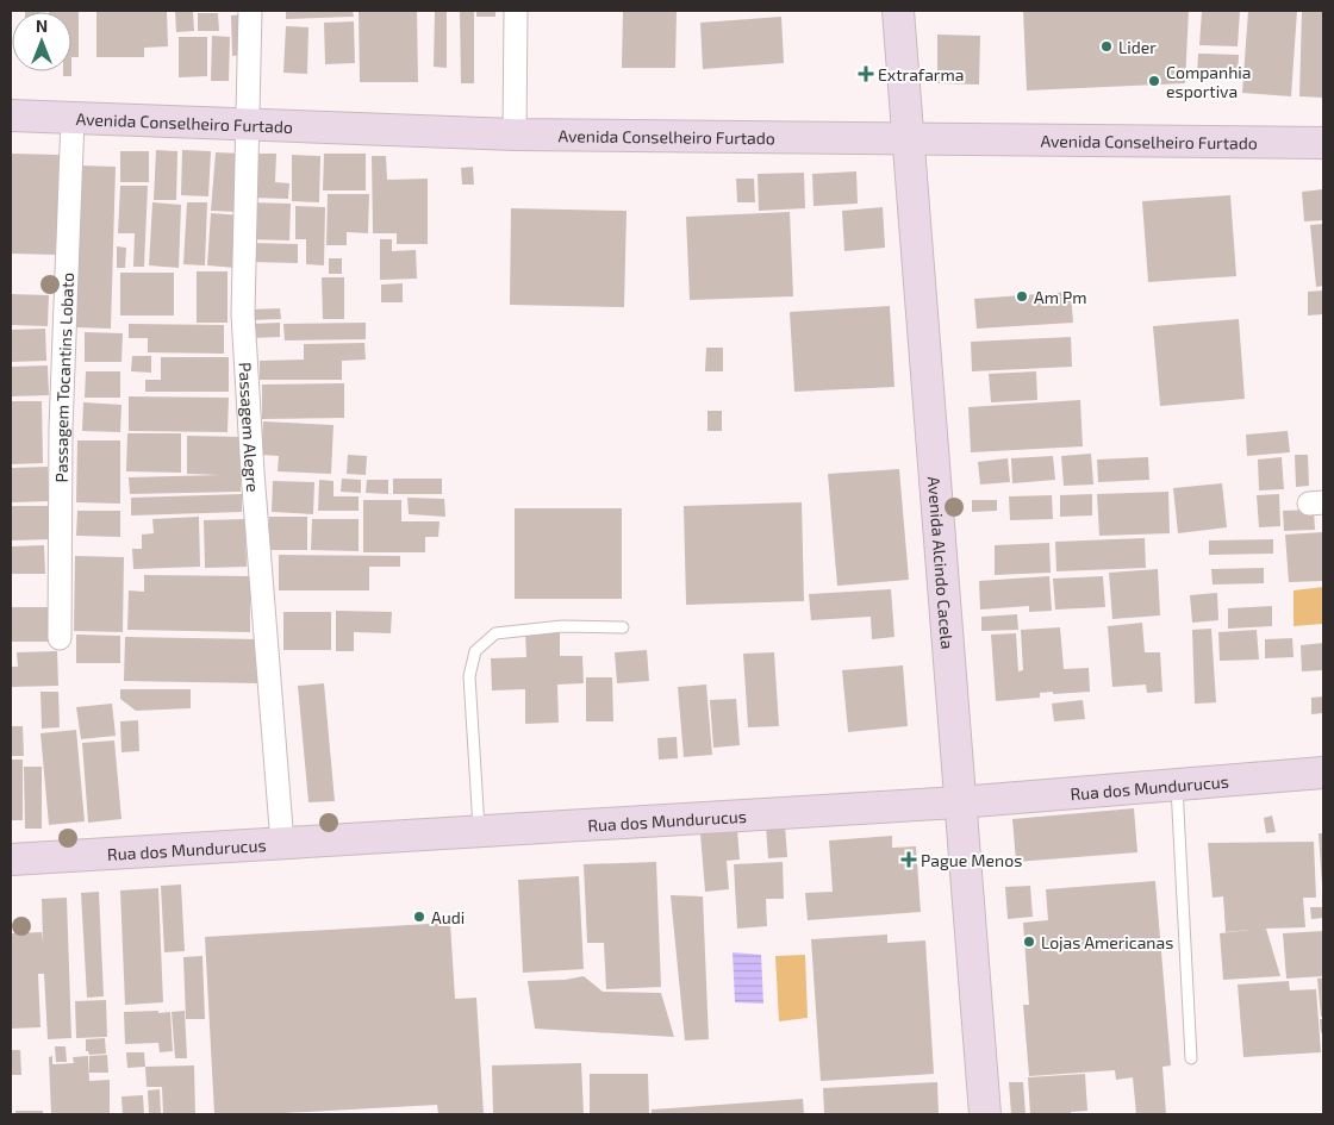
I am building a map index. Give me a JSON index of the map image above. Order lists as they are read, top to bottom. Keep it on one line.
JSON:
{"streets":{"main road":["Avenida Conselheiro Furtado","Avenida Alcindo Cacela","Rua dos Mundurucus"],"street":["Passagem Tocantins Lobato","Passagem Alegre"]},"crossings":[["Avenida Conselheiro Furtado","Passagem Tocantins Lobato"],["Avenida Conselheiro Furtado","Passagem Alegre"],["Avenida Conselheiro Furtado","Avenida Alcindo Cacela"],["Passagem Alegre","Rua dos Mundurucus"],["Avenida Alcindo Cacela","Rua dos Mundurucus"]],"places":{"other":["Lider","Companhia esportiva","Am Pm","Audi","Lojas Americanas"],"health":["Extrafarma","Pague Menos"]},"north":"top"}
